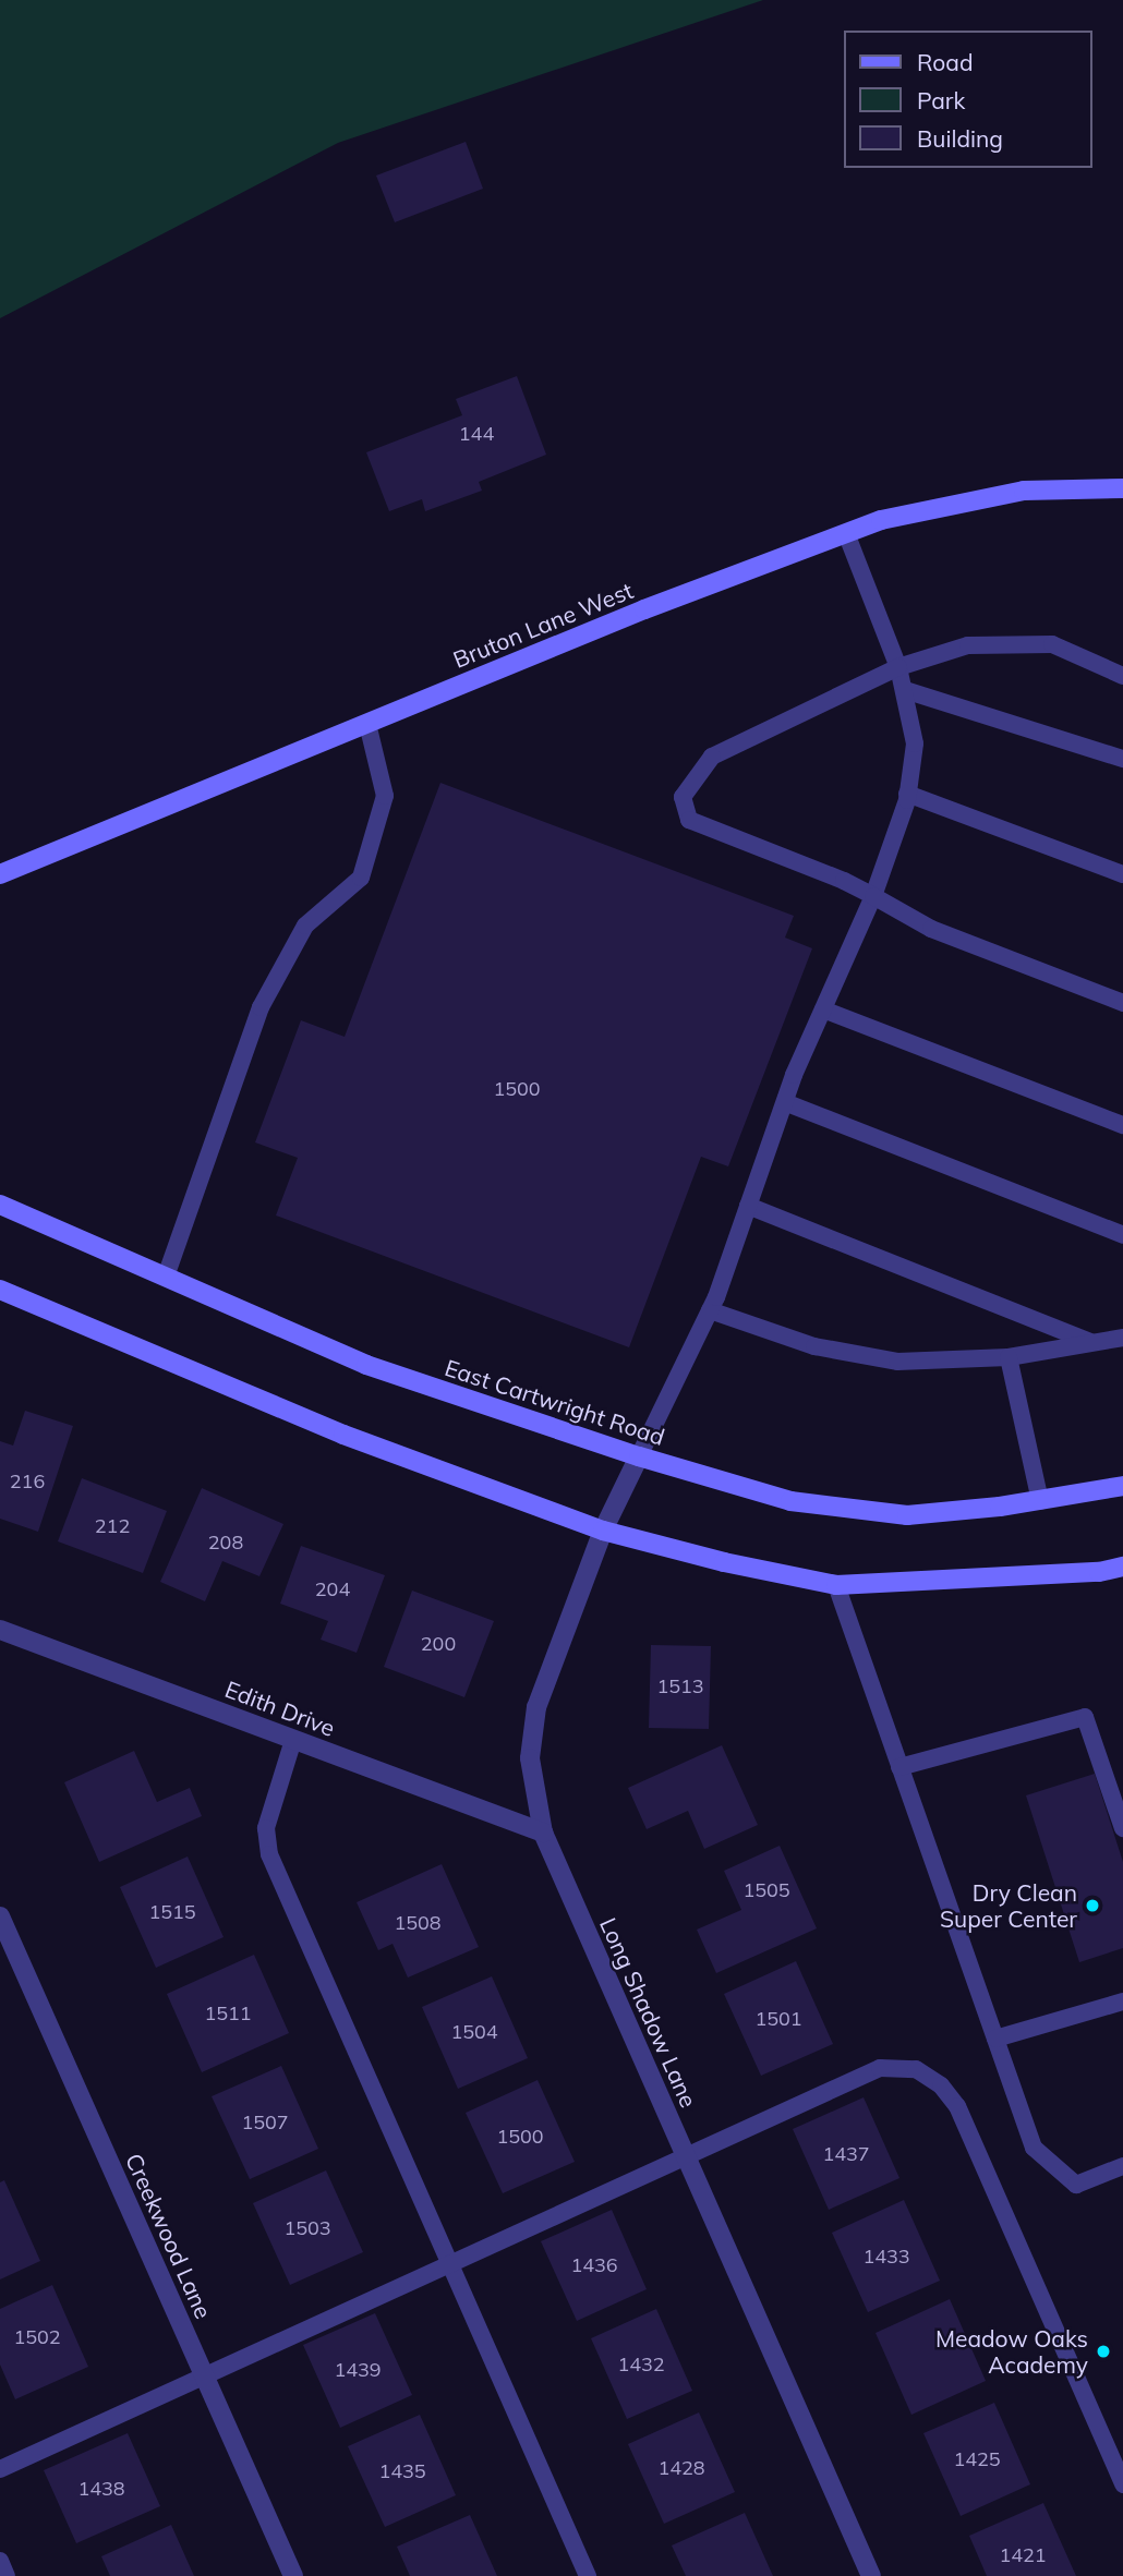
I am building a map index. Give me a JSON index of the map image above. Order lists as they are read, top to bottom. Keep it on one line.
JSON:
{"streets":{"main road":["Bruton Lane West","East Cartwright Road"],"street":["Edith Drive","Long Shadow Lane","Creekwood Lane"]},"crossings":[["East Cartwright Road","Long Shadow Lane"],["Edith Drive","Long Shadow Lane"]],"places":["Dry Clean Super Center","Meadow Oaks Academy"],"house_numbers":["144","1500","216","212","208","204","200","1513","1505","1515","1508","1511","1501","1504","1507","1500","1437","1503","1433","1436","1502","1432","1439","1425","1428","1435","1438","1421"],"legend":["Road","Park","Building"]}
